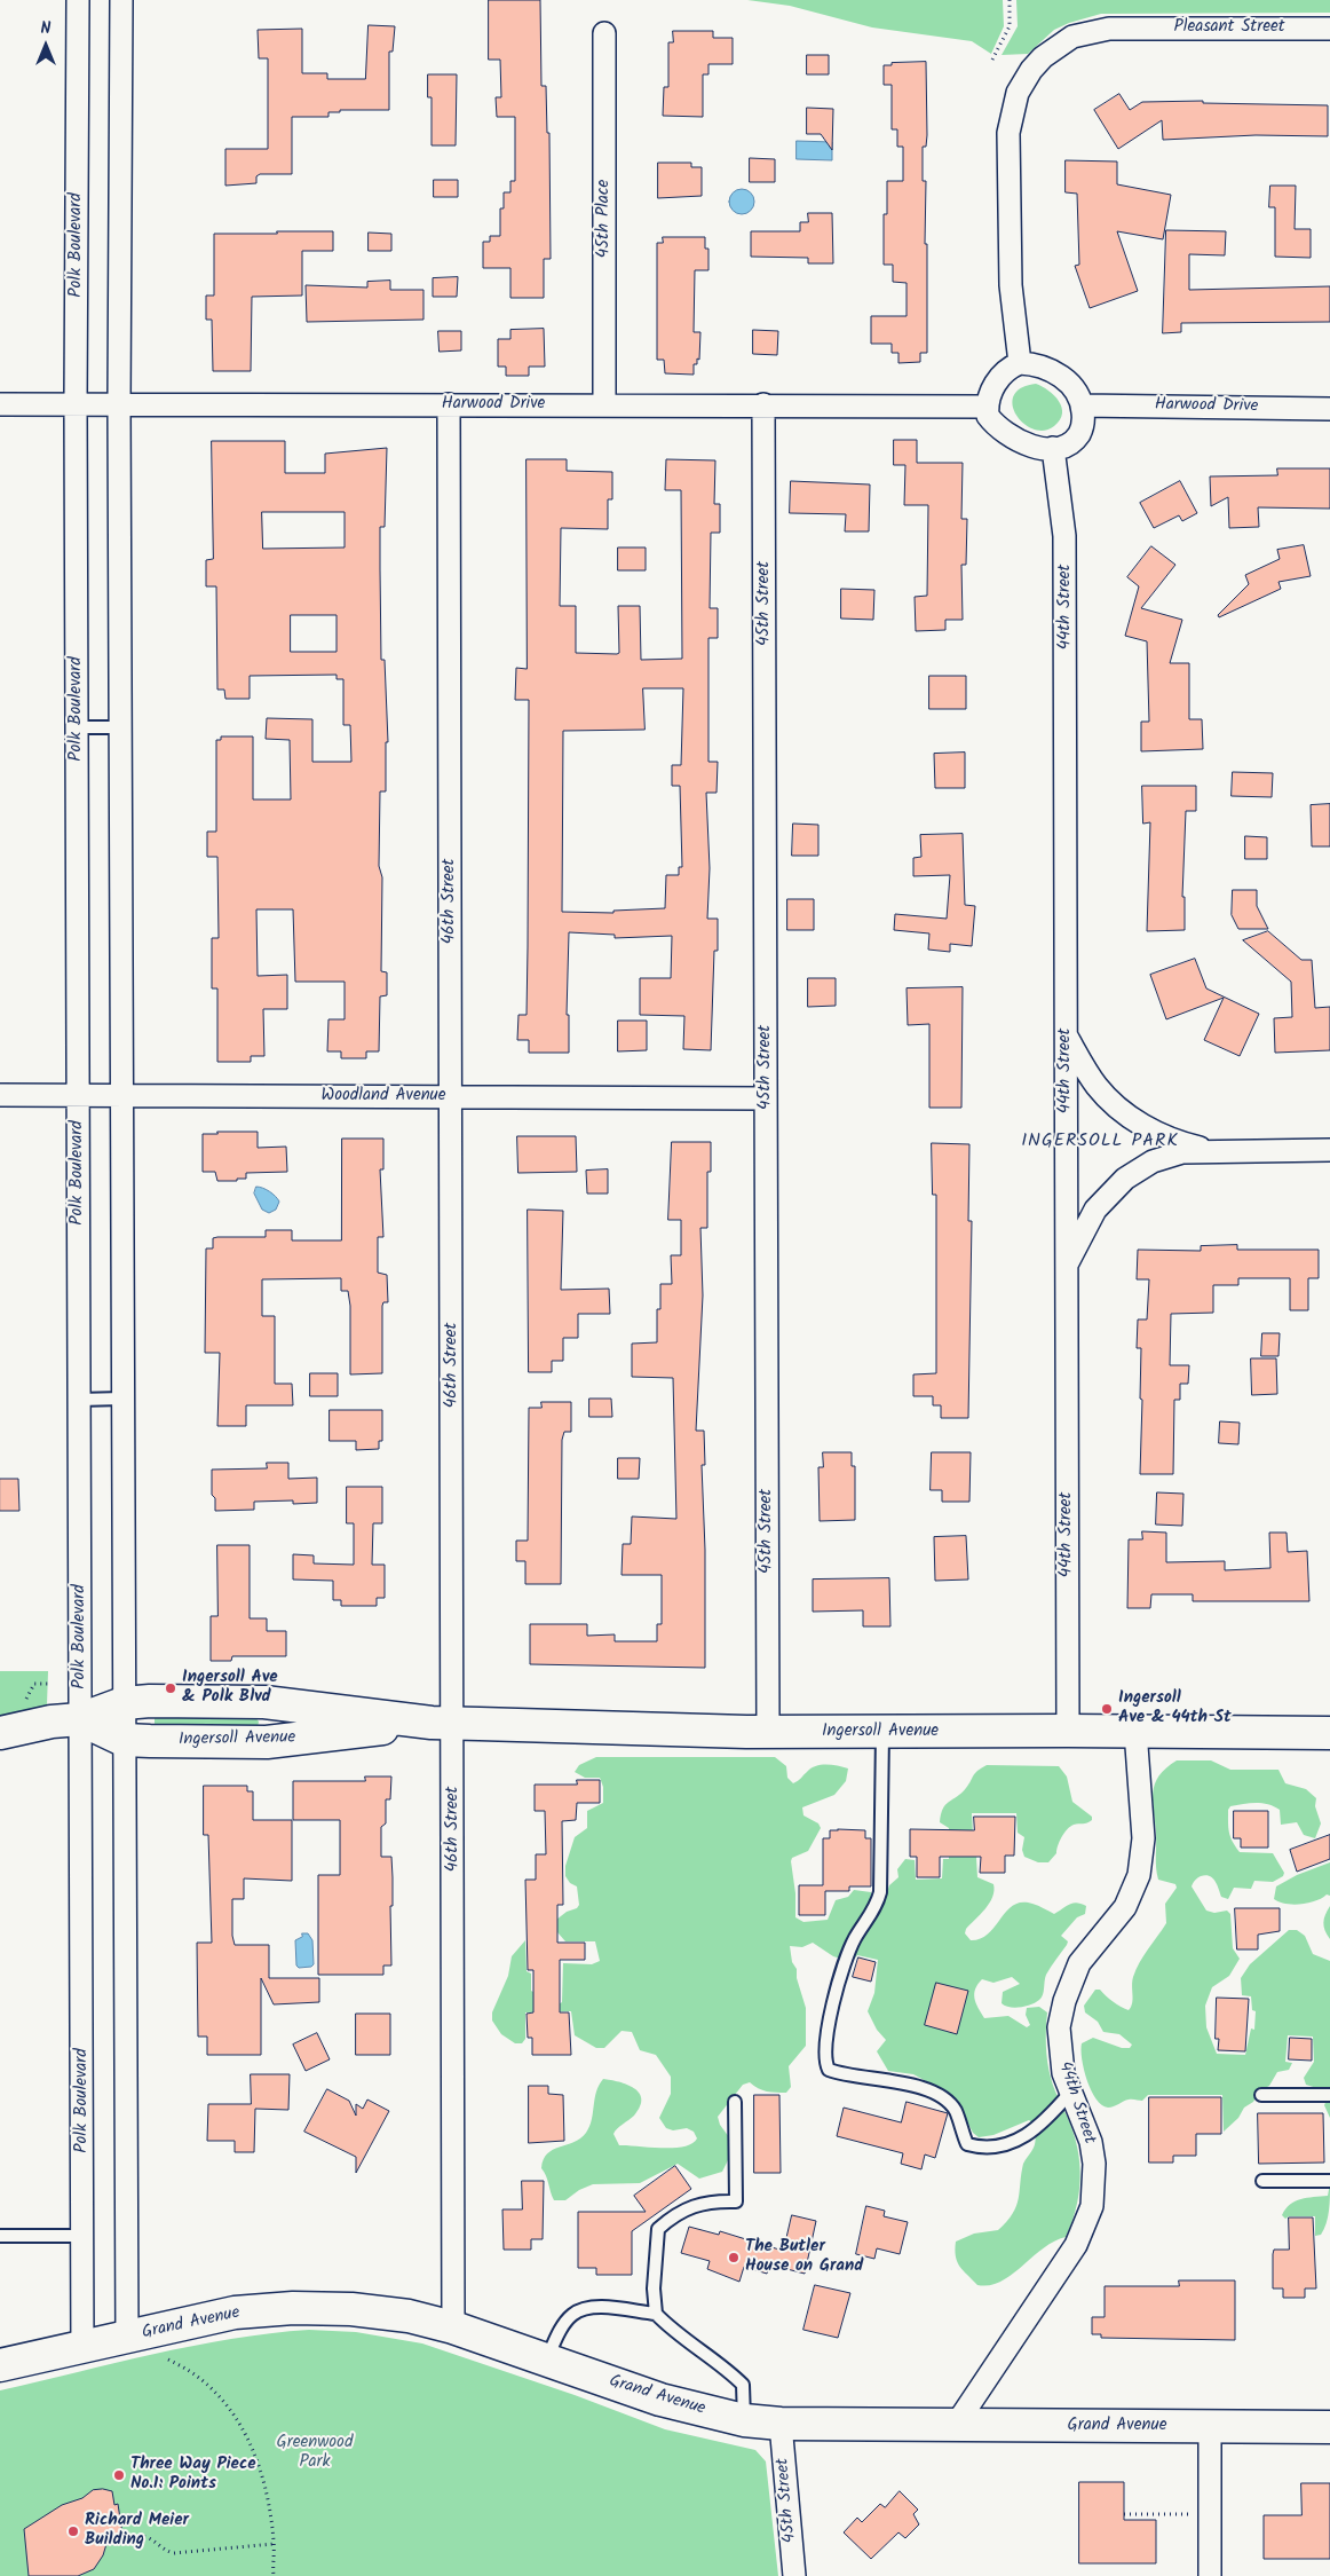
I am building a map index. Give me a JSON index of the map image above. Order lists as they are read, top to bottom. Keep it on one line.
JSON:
{"streets":{"main road":["Ingersoll Avenue","Grand Avenue"],"street":["Pleasant Street","45th Place","Polk Boulevard","Harwood Drive","45th Street","44th Street","46th Street","Woodland Avenue"]},"crossings":[["Pleasant Street","Harwood Drive"],["Pleasant Street","44th Street"],["45th Place","Harwood Drive"],["Polk Boulevard","Harwood Drive"],["Polk Boulevard","Woodland Avenue"],["Polk Boulevard","Ingersoll Avenue"],["Polk Boulevard","Grand Avenue"],["Harwood Drive","45th Street"],["Harwood Drive","44th Street"],["Harwood Drive","46th Street"],["45th Street","Woodland Avenue"],["45th Street","Ingersoll Avenue"],["45th Street","Grand Avenue"],["44th Street","Ingersoll Avenue"],["44th Street","Grand Avenue"],["46th Street","Woodland Avenue"],["46th Street","Ingersoll Avenue"],["46th Street","Grand Avenue"]],"districts":["INGERSOLL PARK"],"parks":["Greenwood Park"],"places":["Ingersoll Ave & Polk Blvd","Ingersoll Ave & 44th St","The Butler House on Grand","Three Way Piece No.1: Points","Richard Meier Building"],"north":"top"}
